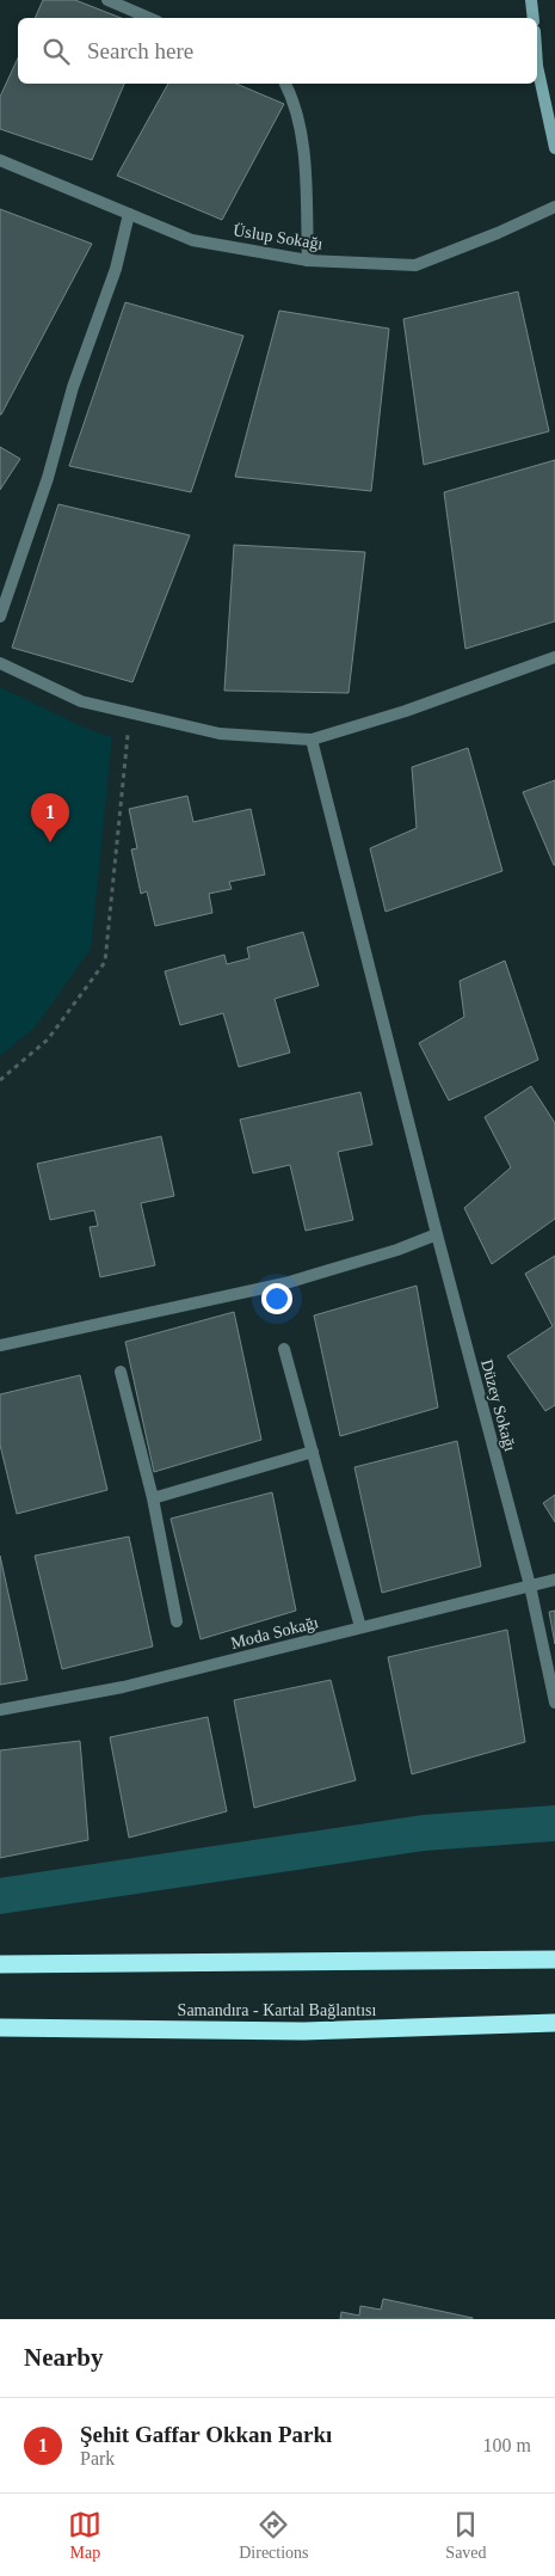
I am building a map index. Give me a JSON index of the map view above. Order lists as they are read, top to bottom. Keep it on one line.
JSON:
{"streets":{"highway":["Samandıra - Kartal Bağlantısı"],"street":["Üslup Sokağı","Düzey Sokağı","Moda Sokağı"]},"crossings":[["Düzey Sokağı","Moda Sokağı"]],"page":{"search":"Search here","pins":"1","heading":"Nearby","list":[{"mark":"1","name":"Şehit Gaffar Okkan Parkı","note":"Park","value":"100 m"}],"nav":["Map","Directions","Saved"]}}
